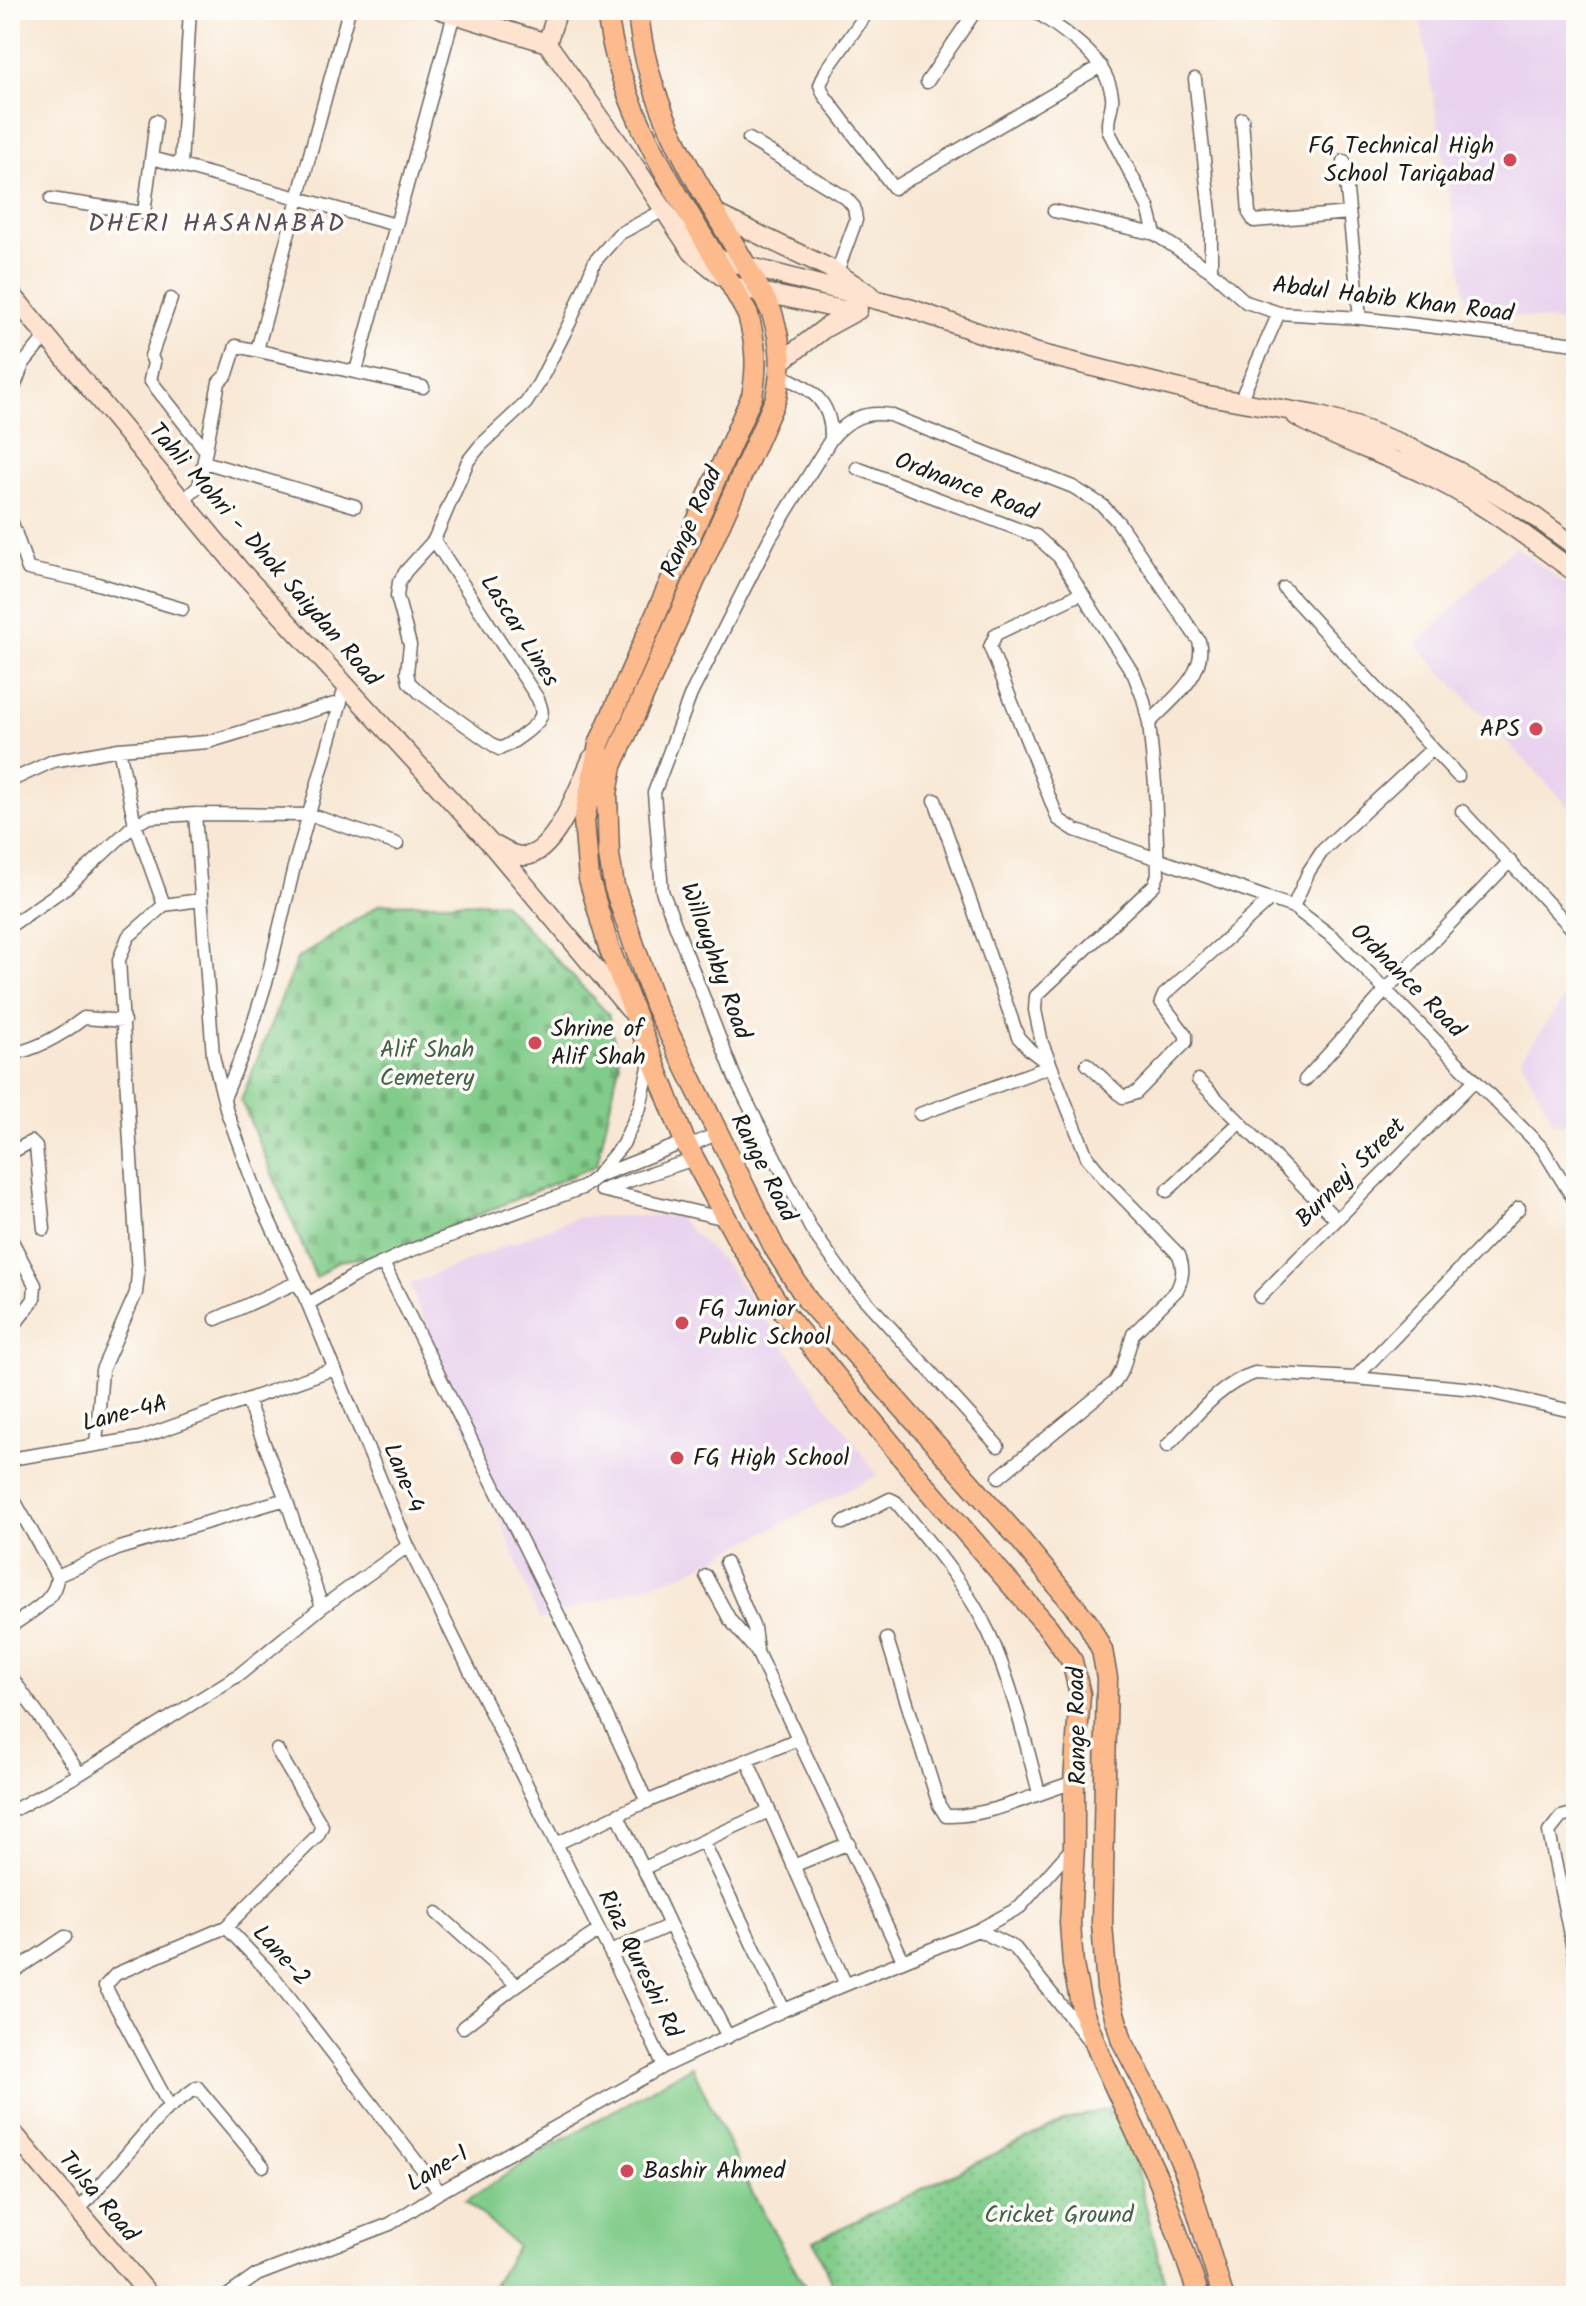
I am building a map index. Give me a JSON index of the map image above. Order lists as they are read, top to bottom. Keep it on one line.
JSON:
{"streets":{"main road":["Range Road"],"street":["Abdul Habib Khan Road","Ordnance Road","Tahli Mohri - Dhok Saiydan Road","Lascar Lines","Willoughby Road","Burney' Street","Lane-4A","Lane-4","Lane-2","Riaz Qureshi Rd","Lane-1","Tulsa Road"]},"crossings":[["Ordnance Road","Burney' Street"],["Lane-4A","Lane-4"],["Lane-4","Riaz Qureshi Rd"],["Lane-2","Lane-1"],["Riaz Qureshi Rd","Lane-1"]],"districts":["DHERI HASANABAD"],"parks":["Alif Shah Cemetery","Cricket Ground"],"places":["FG Technical High School Tariqabad","APS","Shrine of Alif Shah","FG Junior Public School","FG High School","Bashir Ahmed"]}
